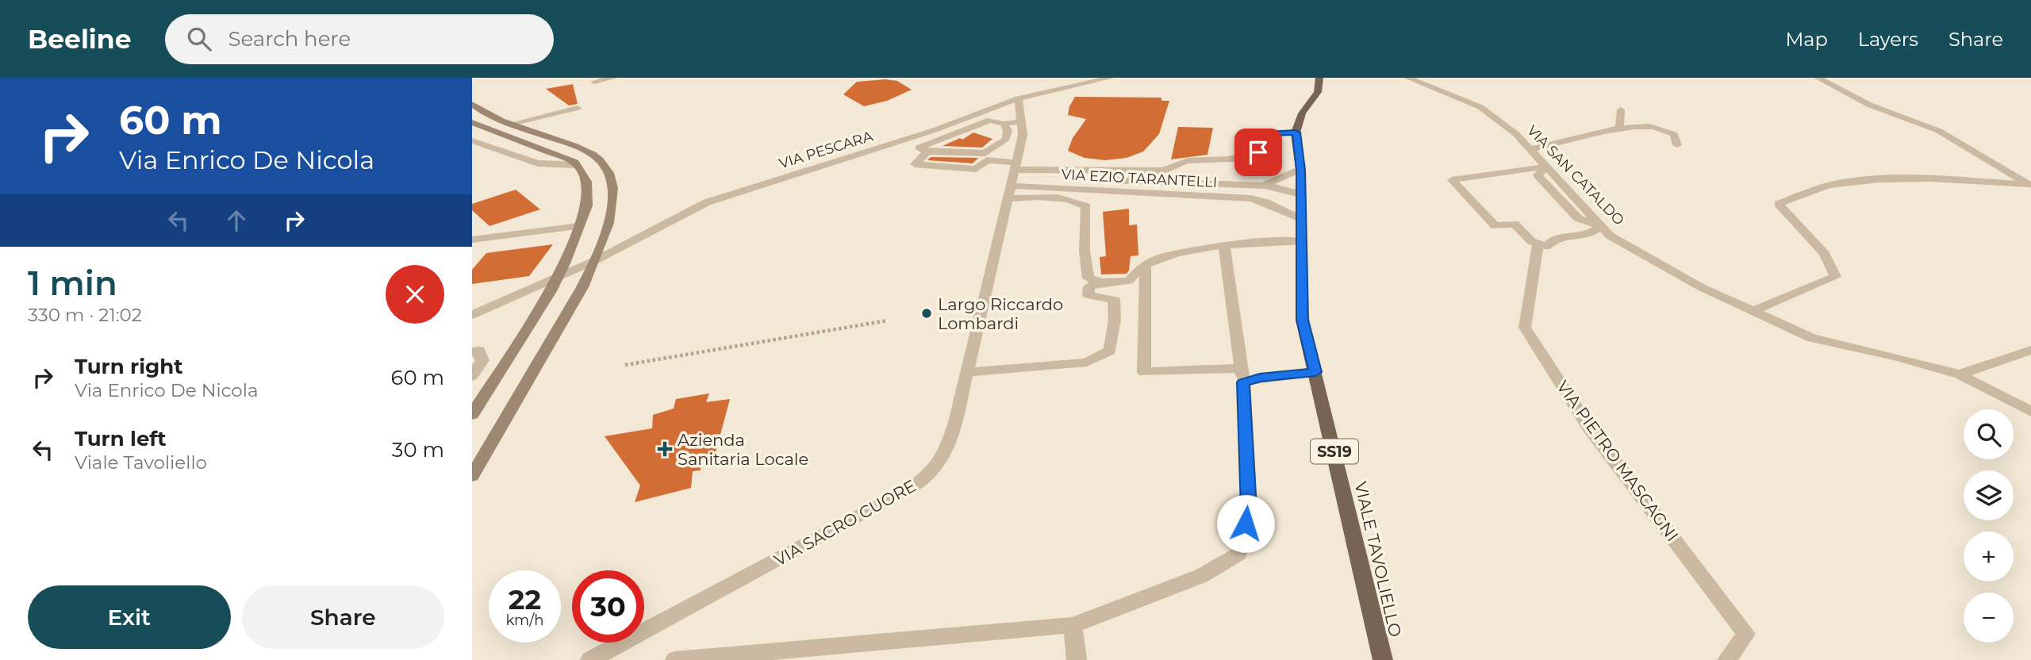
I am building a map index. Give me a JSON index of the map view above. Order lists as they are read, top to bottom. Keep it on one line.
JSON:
{"streets":{"main road":["SS19","VIALE TAVOLIELLO"],"street":["VIA PESCARA","VIA SAN CATALDO","VIA EZIO TARANTELLI","VIA PIETRO MASCAGNI","VIA SACRO CUORE"]},"crossings":[["VIA PESCARA","VIA SACRO CUORE"],["VIA EZIO TARANTELLI","VIA SACRO CUORE"],["VIA EZIO TARANTELLI","VIALE TAVOLIELLO"]],"places":{"other":["Largo Riccardo Lombardi"],"health":["Azienda Sanitaria Locale"]},"page":{"header":"Beeline","search":"Search here","nav":["Map","Layers","Share"],"turn":["60 m","Via Enrico De Nicola"],"heading":["1 min","330 m · 21:02"],"list":[{"name":"Turn right","note":"Via Enrico De Nicola","value":"60 m"},{"name":"Turn left","note":"Viale Tavoliello","value":"30 m"}],"map_buttons":["+","−"],"speed":"22 km/h","limit":"30","buttons":["Exit","Share"]}}
